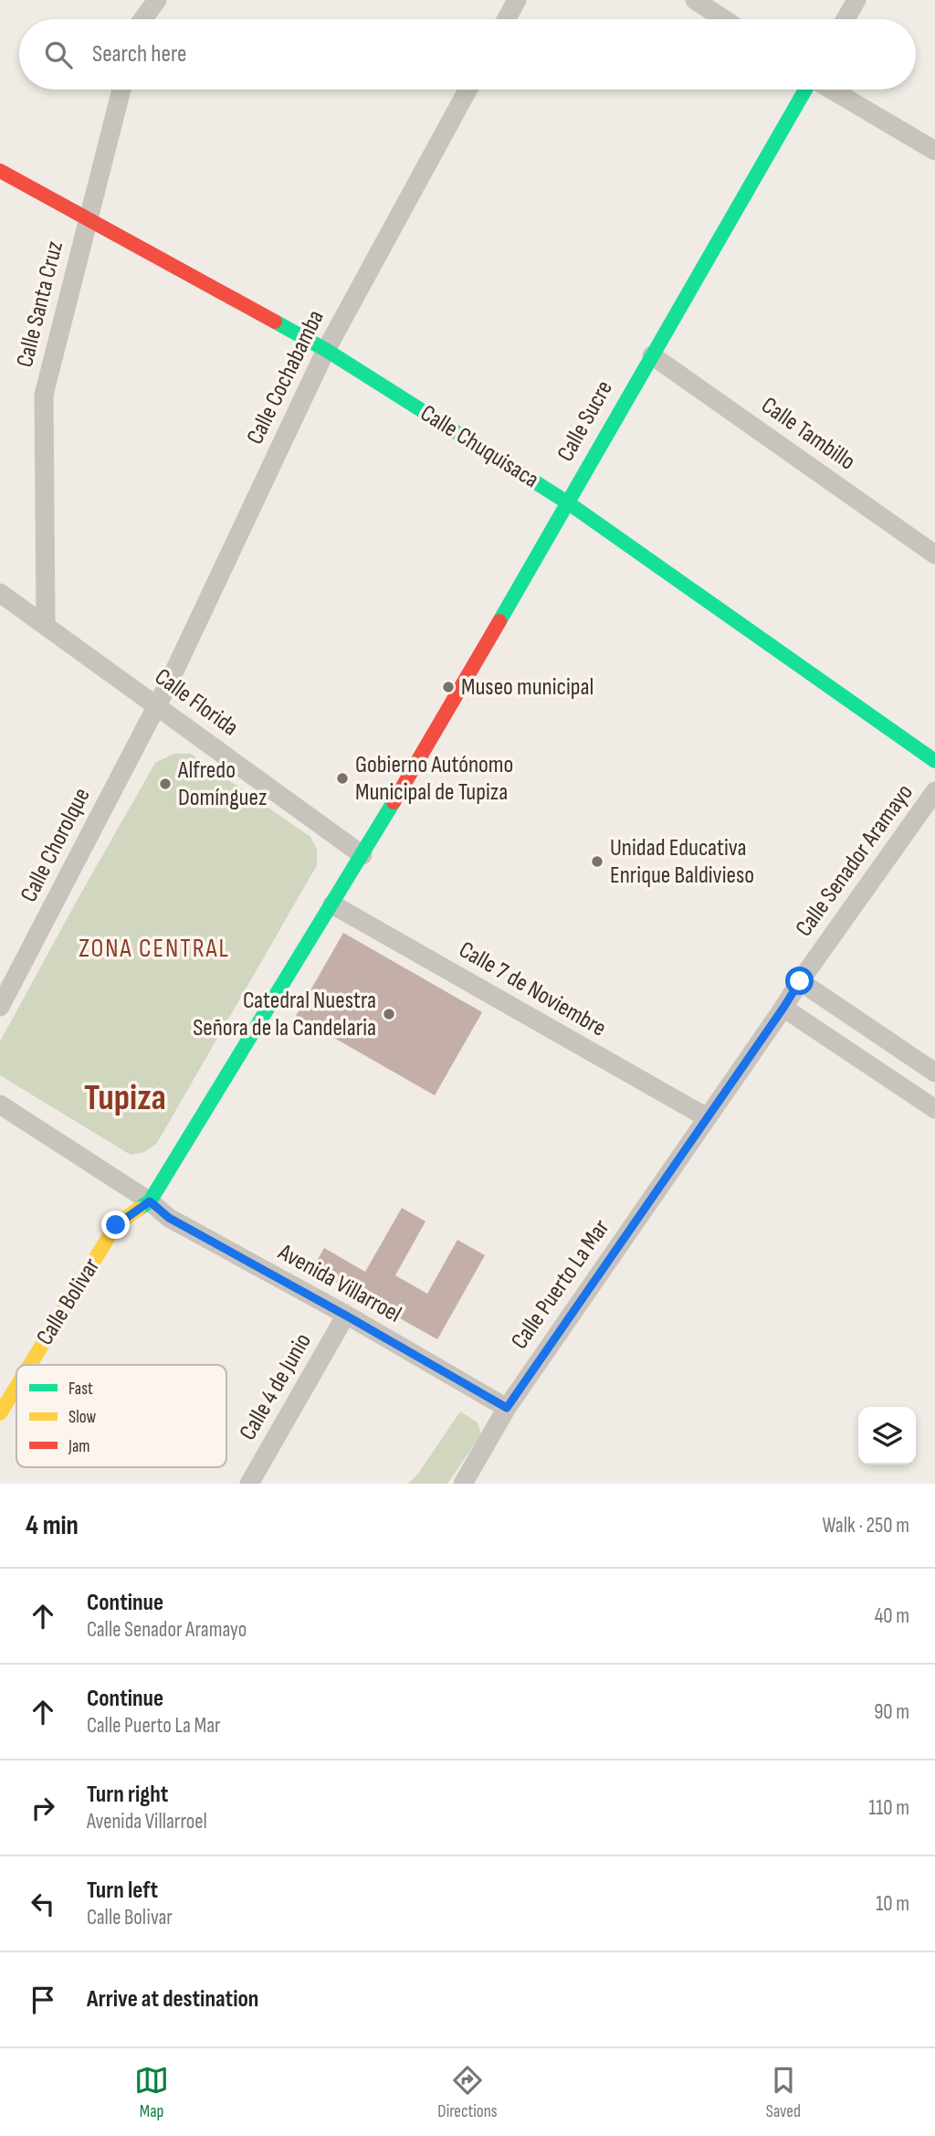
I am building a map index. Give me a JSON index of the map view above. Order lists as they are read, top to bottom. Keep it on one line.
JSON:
{"streets":{"street":["Calle Santa Cruz","Calle Cochabamba","Calle Sucre","Calle Tambillo","Calle Chuquisaca","Calle Florida","Calle Chorolque","Calle Senador Aramayo","Calle 7 de Noviembre","Avenida Villarroel","Calle Puerto La Mar","Calle Bolivar","Calle 4 de Junio"]},"crossings":[["Calle Santa Cruz","Calle Chuquisaca"],["Calle Santa Cruz","Calle Florida"],["Calle Cochabamba","Calle Chuquisaca"],["Calle Cochabamba","Calle Florida"],["Calle Cochabamba","Calle Chorolque"],["Calle Sucre","Calle Tambillo"],["Calle Sucre","Calle Chuquisaca"],["Calle Sucre","Calle Florida"],["Calle Sucre","Calle 7 de Noviembre"],["Calle Sucre","Avenida Villarroel"],["Calle Sucre","Calle Bolivar"],["Calle Florida","Calle Chorolque"],["Calle Senador Aramayo","Calle 7 de Noviembre"],["Calle Senador Aramayo","Calle Puerto La Mar"],["Calle 7 de Noviembre","Calle Puerto La Mar"],["Avenida Villarroel","Calle Puerto La Mar"],["Avenida Villarroel","Calle Bolivar"],["Avenida Villarroel","Calle 4 de Junio"]],"districts":["ZONA CENTRAL","Tupiza"],"places":["Museo municipal","Gobierno Autónomo Municipal de Tupiza","Alfredo Domínguez","Unidad Educativa Enrique Baldivieso","Catedral Nuestra Señora de la Candelaria"],"legend":["Fast","Slow","Jam"],"page":{"search":"Search here","heading":["4 min","Walk · 250 m"],"list":[["Continue","Calle Senador Aramayo","40 m"],["Continue","Calle Puerto La Mar","90 m"],["Turn right","Avenida Villarroel","110 m"],["Turn left","Calle Bolivar","10 m"],"Arrive at destination"],"nav":["Map","Directions","Saved"]}}
